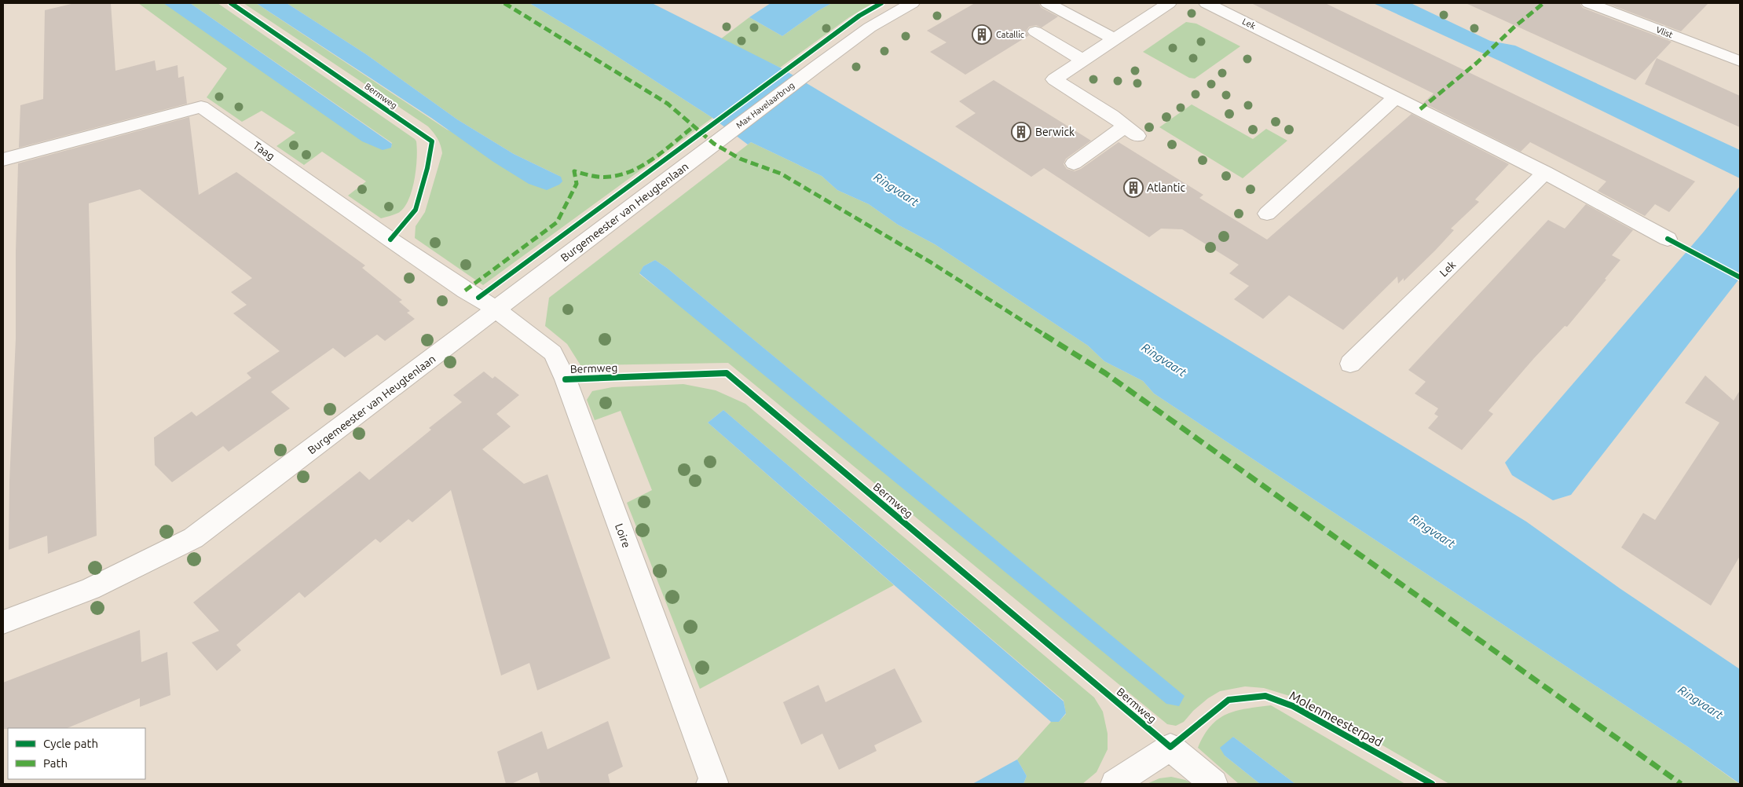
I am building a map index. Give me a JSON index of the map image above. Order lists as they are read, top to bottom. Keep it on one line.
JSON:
{"streets":{"street":["Lek","Vlist","Max Havelaarbrug","Taag","Burgemeester van Heugtenlaan","Loire"],"cycle path":["Bermweg"]},"crossings":[["Max Havelaarbrug","Burgemeester van Heugtenlaan"],["Taag","Burgemeester van Heugtenlaan"],["Taag","Loire"],["Burgemeester van Heugtenlaan","Loire"]],"water":["Ringvaart"],"places":{"building":["Catallic","Berwick","Atlantic"]},"legend":["Cycle path","Path"]}
